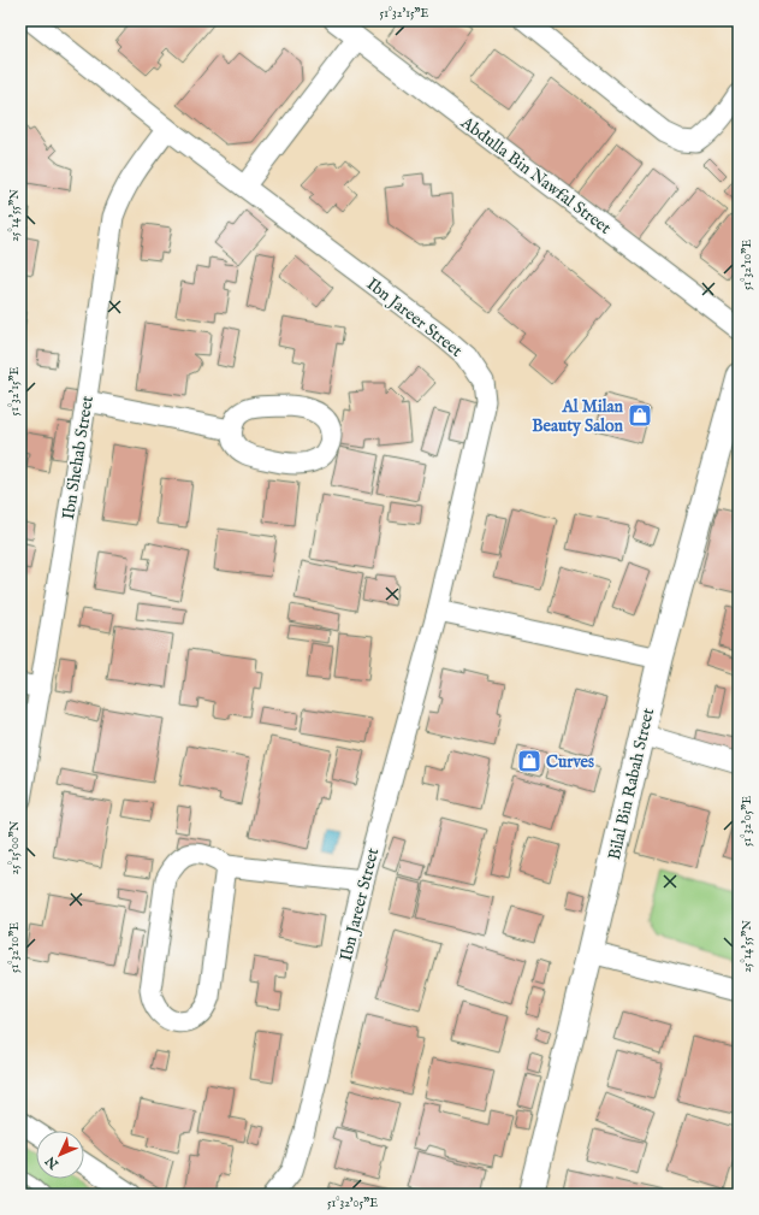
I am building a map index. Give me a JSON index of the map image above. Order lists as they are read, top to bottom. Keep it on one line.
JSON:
{"streets":{"street":["Abdulla Bin Nawfal Street","Ibn Jareer Street","Ibn Shehab Street","Bilal Bin Rabah Street"]},"crossings":[["Ibn Jareer Street","Ibn Shehab Street"]],"places":{"shop":["Al Milan Beauty Salon","Curves"]},"north":"bottom left","coordinates":["51°32'15\"E","25°14'55\"N","51°32'10\"E","51°32'05\"E","25°15'00\"N"]}
